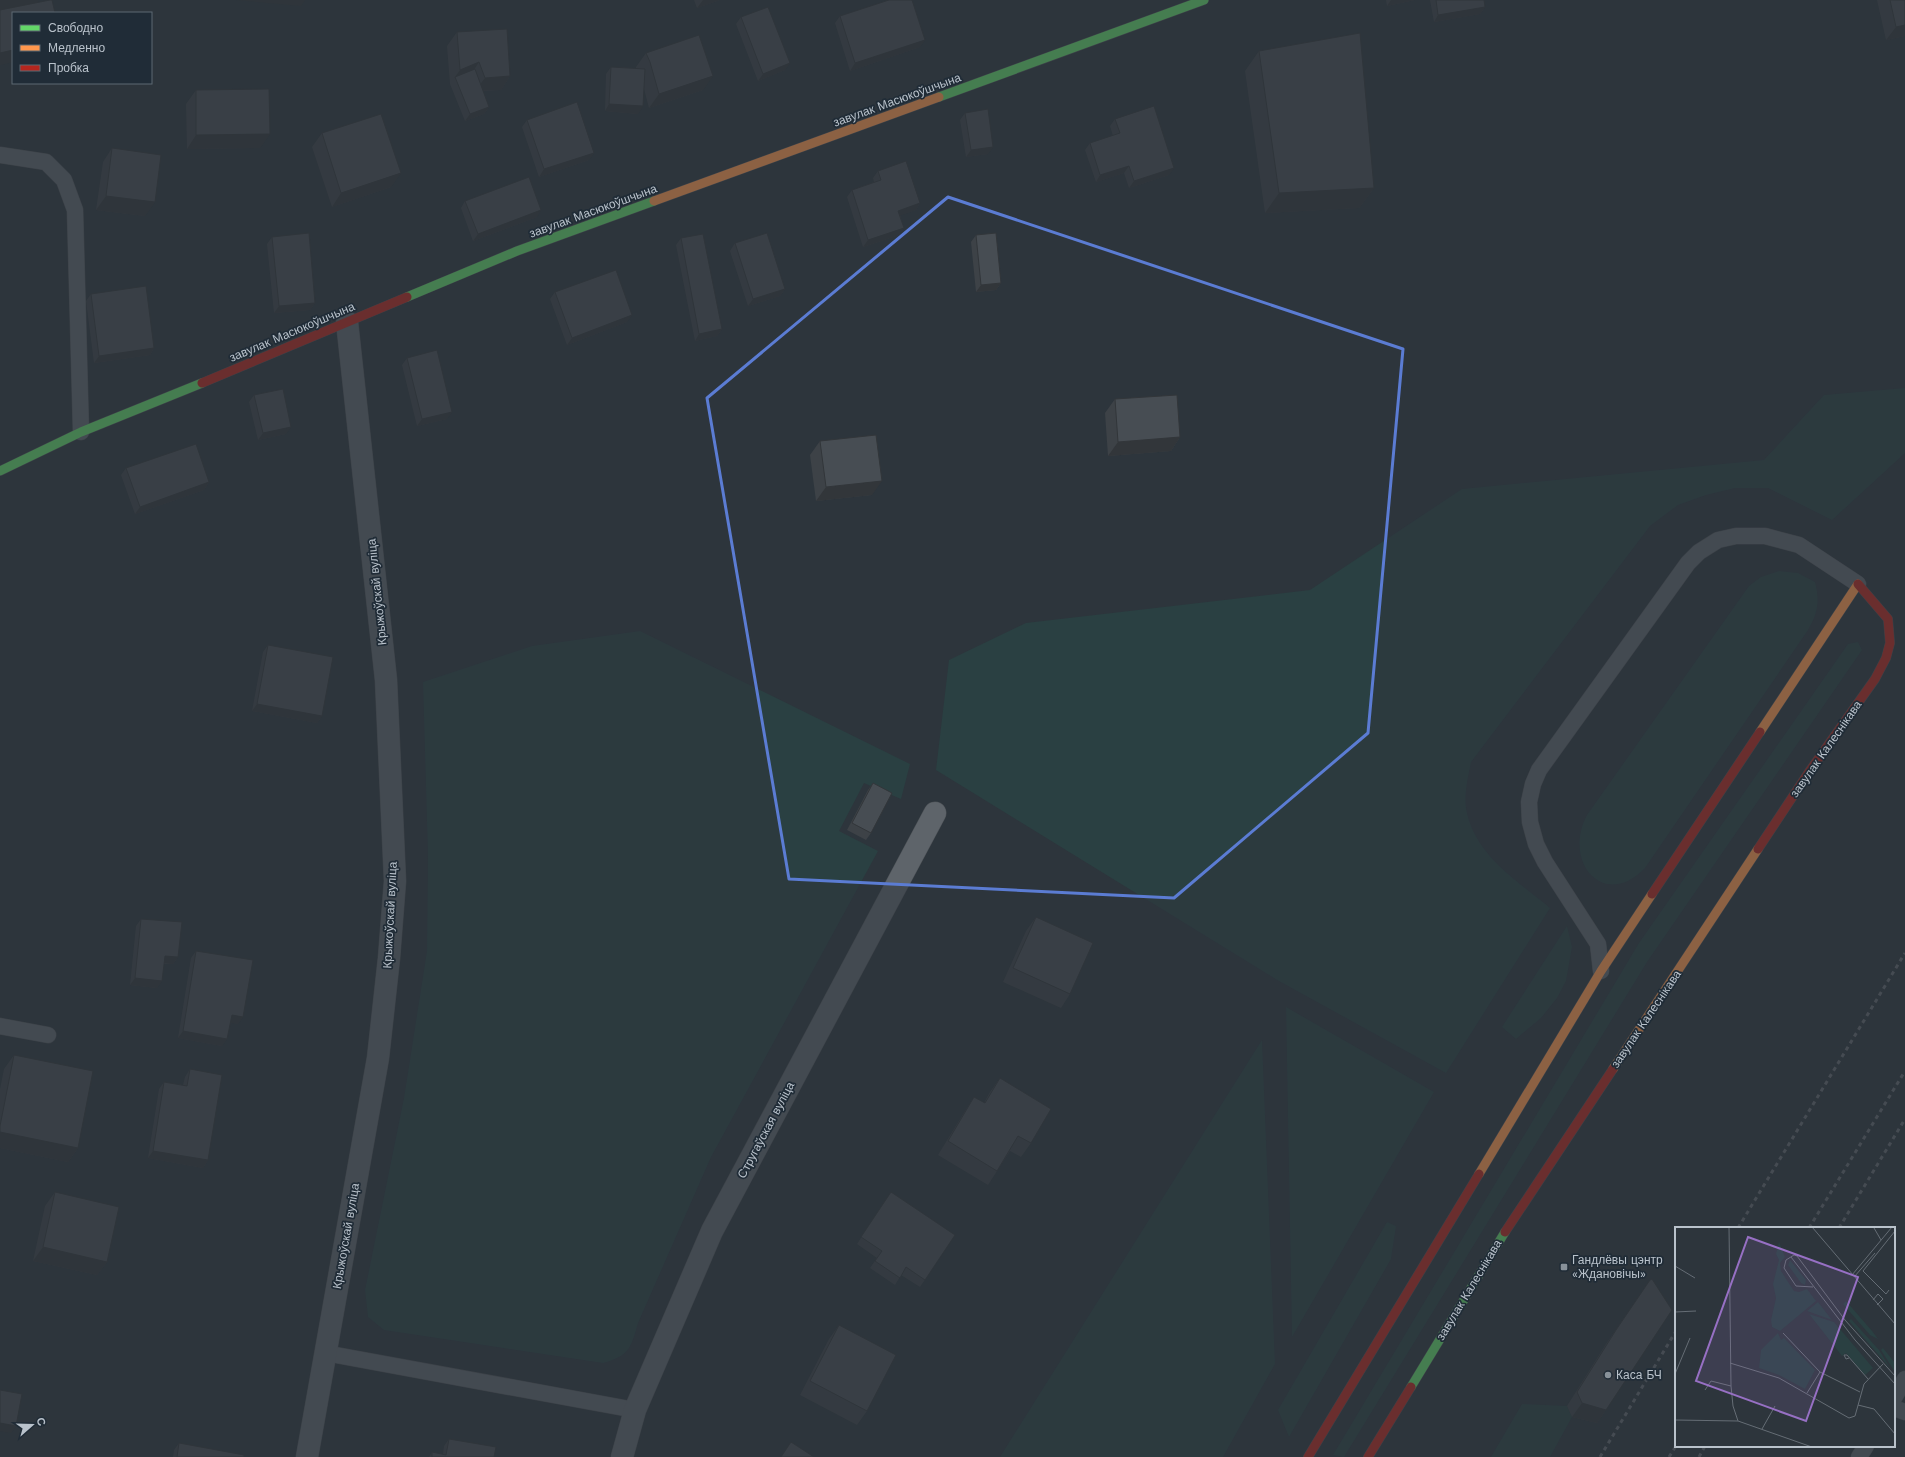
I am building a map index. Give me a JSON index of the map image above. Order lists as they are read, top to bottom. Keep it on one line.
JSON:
{"streets":{"street":["завулак Масюкоўшчына","Крыжоўскай вуліца","завулак Калеснікава","Стругаўская вуліца"]},"crossings":[["завулак Масюкоўшчына","Крыжоўскай вуліца"]],"places":{"transit":["Гандлёвы цэнтр «Ждановічы»"],"other":["Каса БЧ"]},"legend":["Свободно","Медленно","Пробка"],"north":"right"}
